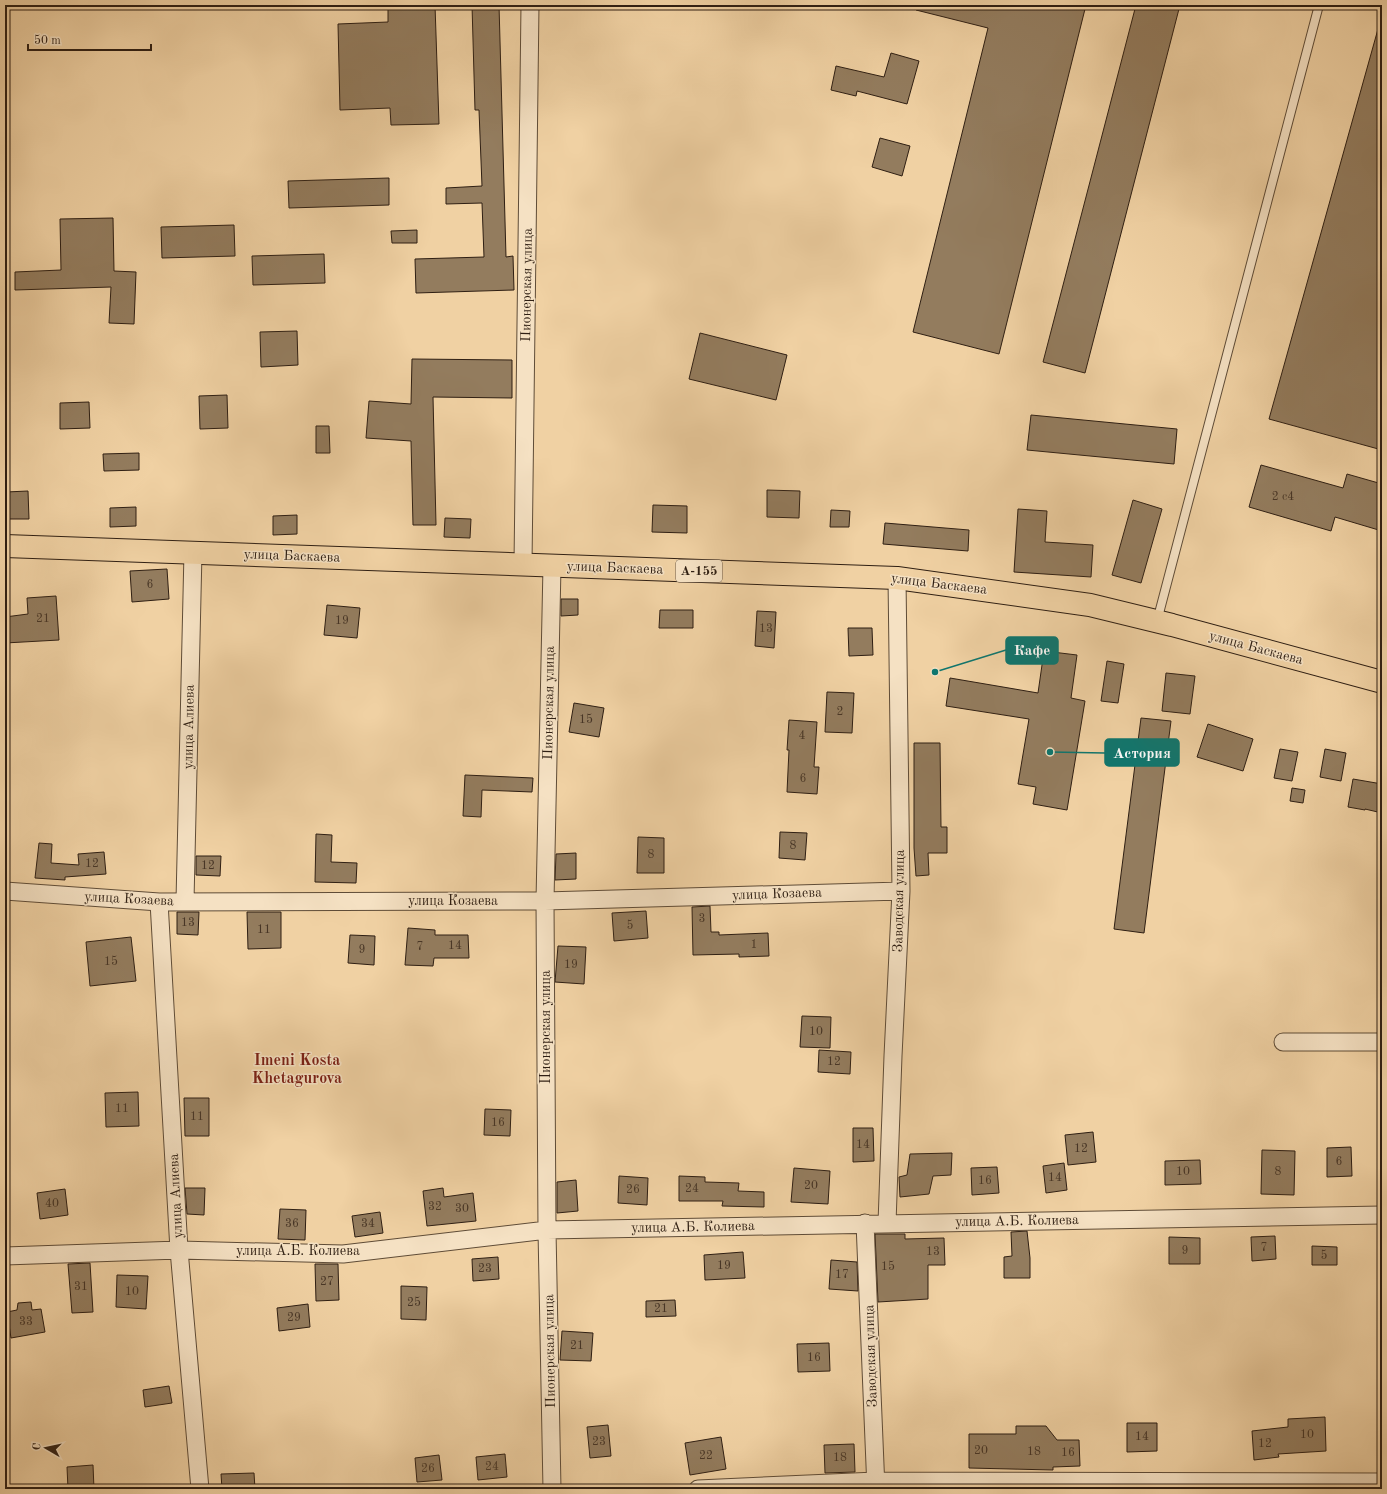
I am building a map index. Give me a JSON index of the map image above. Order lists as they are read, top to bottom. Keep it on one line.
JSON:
{"streets":{"main road":["улица Баскаева","А-155"],"street":["Пионерская улица","улица Алиева","улица Козаева","Заводская улица","улица А.Б. Колиева"]},"crossings":[["Пионерская улица","улица Баскаева"],["Пионерская улица","улица Козаева"],["Пионерская улица","улица А.Б. Колиева"],["улица Баскаева","улица Алиева"],["улица Баскаева","Заводская улица"],["улица Алиева","улица Козаева"],["улица Алиева","улица А.Б. Колиева"],["улица Козаева","Заводская улица"],["Заводская улица","улица А.Б. Колиева"]],"districts":["Imeni Kosta Khetagurova"],"places":["Кафе","Астория"],"house_numbers":["2 с4","6","21","19","13","2","15","4","6","8","8","12","12","3","13","5","11","1","14","7","9","15","19","10","12","11","11","16","14","12","6","10","8","14","16","20","24","26","40","32","30","36","34","7","9","13","5","19","15","23","17","27","31","10","25","21","29","33","21","16","10","14","23","12","20","18","16","22","18","24","26"],"scale_bar":"50 m","north":"left"}
